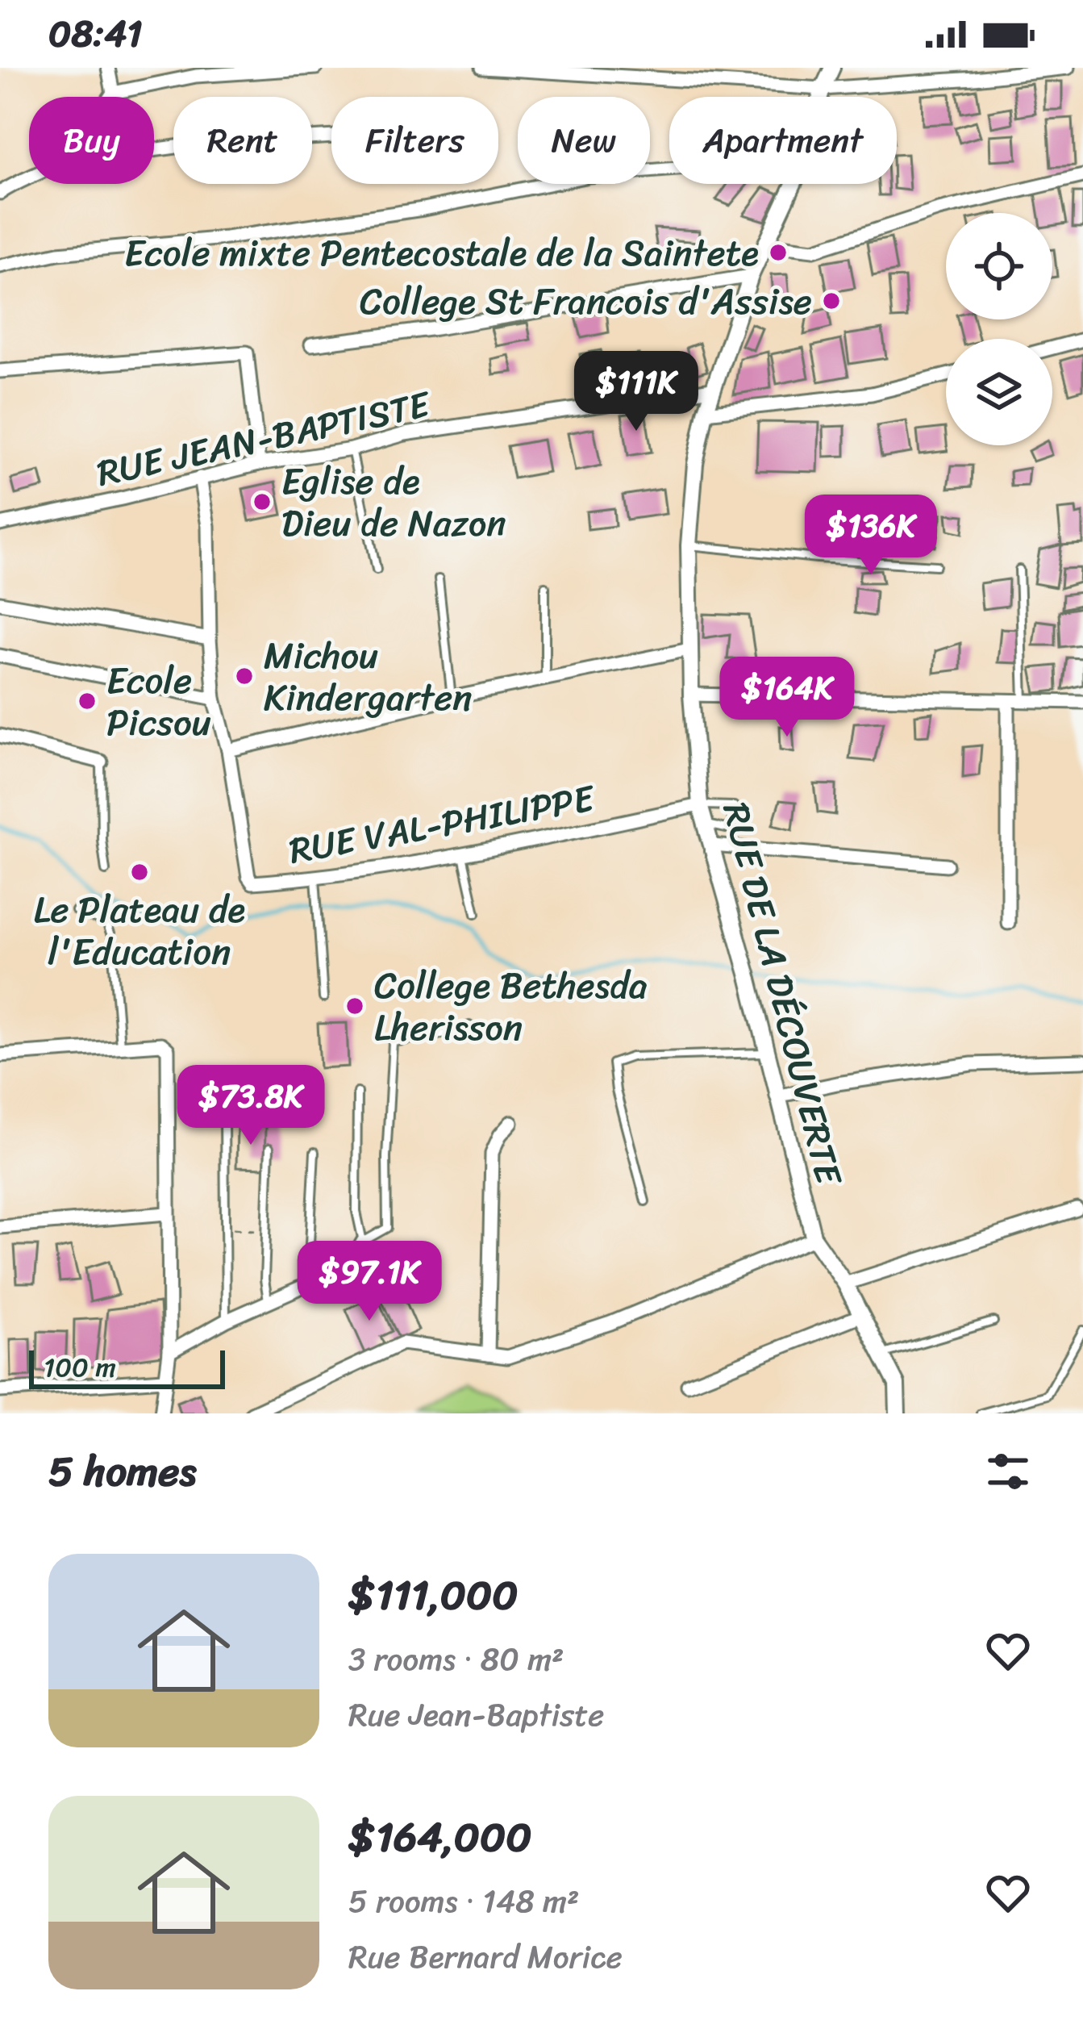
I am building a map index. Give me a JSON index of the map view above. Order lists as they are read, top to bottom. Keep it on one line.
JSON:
{"streets":{"street":["RUE JEAN-BAPTISTE","RUE VAL-PHILIPPE","RUE DE LA DÉCOUVERTE"]},"crossings":[["RUE JEAN-BAPTISTE","RUE VAL-PHILIPPE"],["RUE JEAN-BAPTISTE","RUE DE LA DÉCOUVERTE"],["RUE VAL-PHILIPPE","RUE DE LA DÉCOUVERTE"]],"places":["Ecole mixte Pentecostale de la Saintete","College St Francois d'Assise","Eglise de Dieu de Nazon","Michou Kindergarten","Ecole Picsou","Le Plateau de l'Education","College Bethesda Lherisson"],"scale_bar":"100 m","page":{"status":"08:41","chip":["Buy","Rent","Filters","New","Apartment"],"price":["$111K","$136K","$164K","$73.8K","$97.1K"],"scale":"100 m","heading":"5 homes","list":[{"name":"$111,000","note":"3 rooms · 80 m² · Rue Jean-Baptiste"},{"name":"$164,000","note":"5 rooms · 148 m² · Rue Bernard Morice"}]}}
